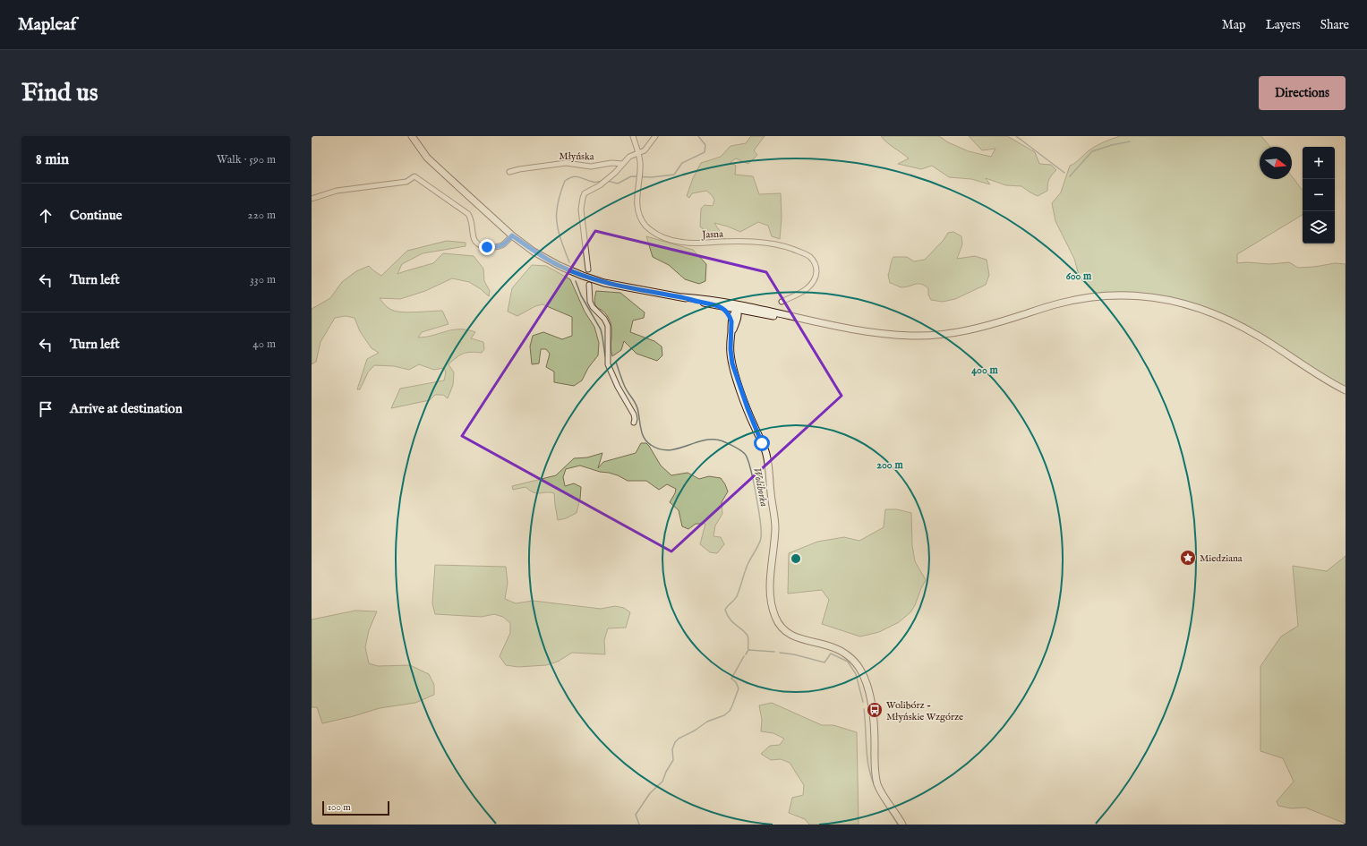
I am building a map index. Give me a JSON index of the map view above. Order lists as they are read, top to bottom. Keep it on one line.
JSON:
{"streets":{"street":["Młyńska","Jasna"]},"water":["Woliborka"],"places":{"place":["Miedziana"],"bus stop":["Wolibórz - Młyńskie Wzgórze"]},"scale_bar":"100 m","north":"right","page":{"header":"Mapleaf","nav":["Map","Layers","Share"],"buttons":"Directions","title":"Find us","heading":["8 min","Walk · 590 m"],"map_buttons":["+","−"],"list":[["Continue","220 m"],["Turn left","330 m"],["Turn left","40 m"],"Arrive at destination"],"scale":"100 m"},"rings":["600 m","400 m","200 m"]}
